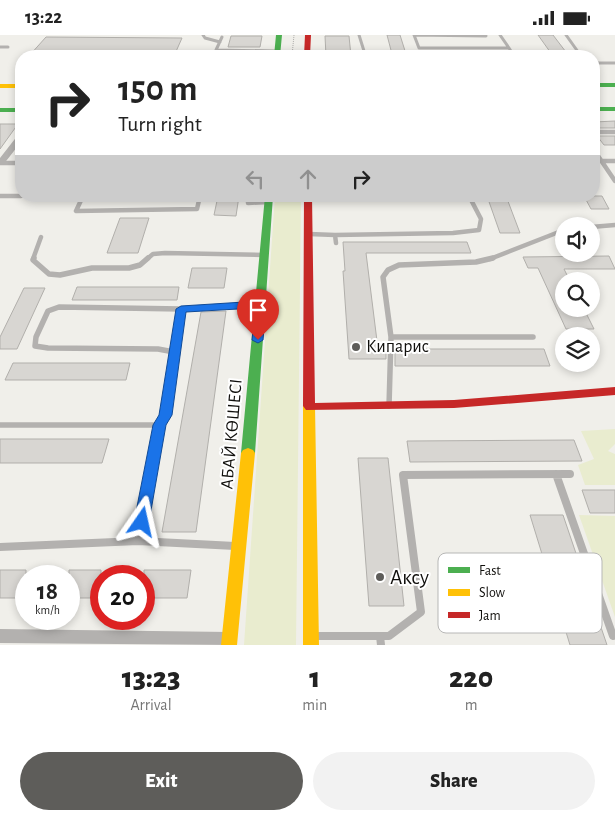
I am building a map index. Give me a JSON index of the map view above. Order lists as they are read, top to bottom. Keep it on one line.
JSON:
{"streets":{"street":["АБАЙ КӨШЕСІ"]},"places":["Кипарис","Аксу"],"legend":["Fast","Slow","Jam"],"page":{"status":"13:22","turn":["150 m","Turn right"],"speed":"18 km/h","limit":"20","eta":["13:23","Arrival","1","min","220","m"],"buttons":["Exit","Share"]}}
